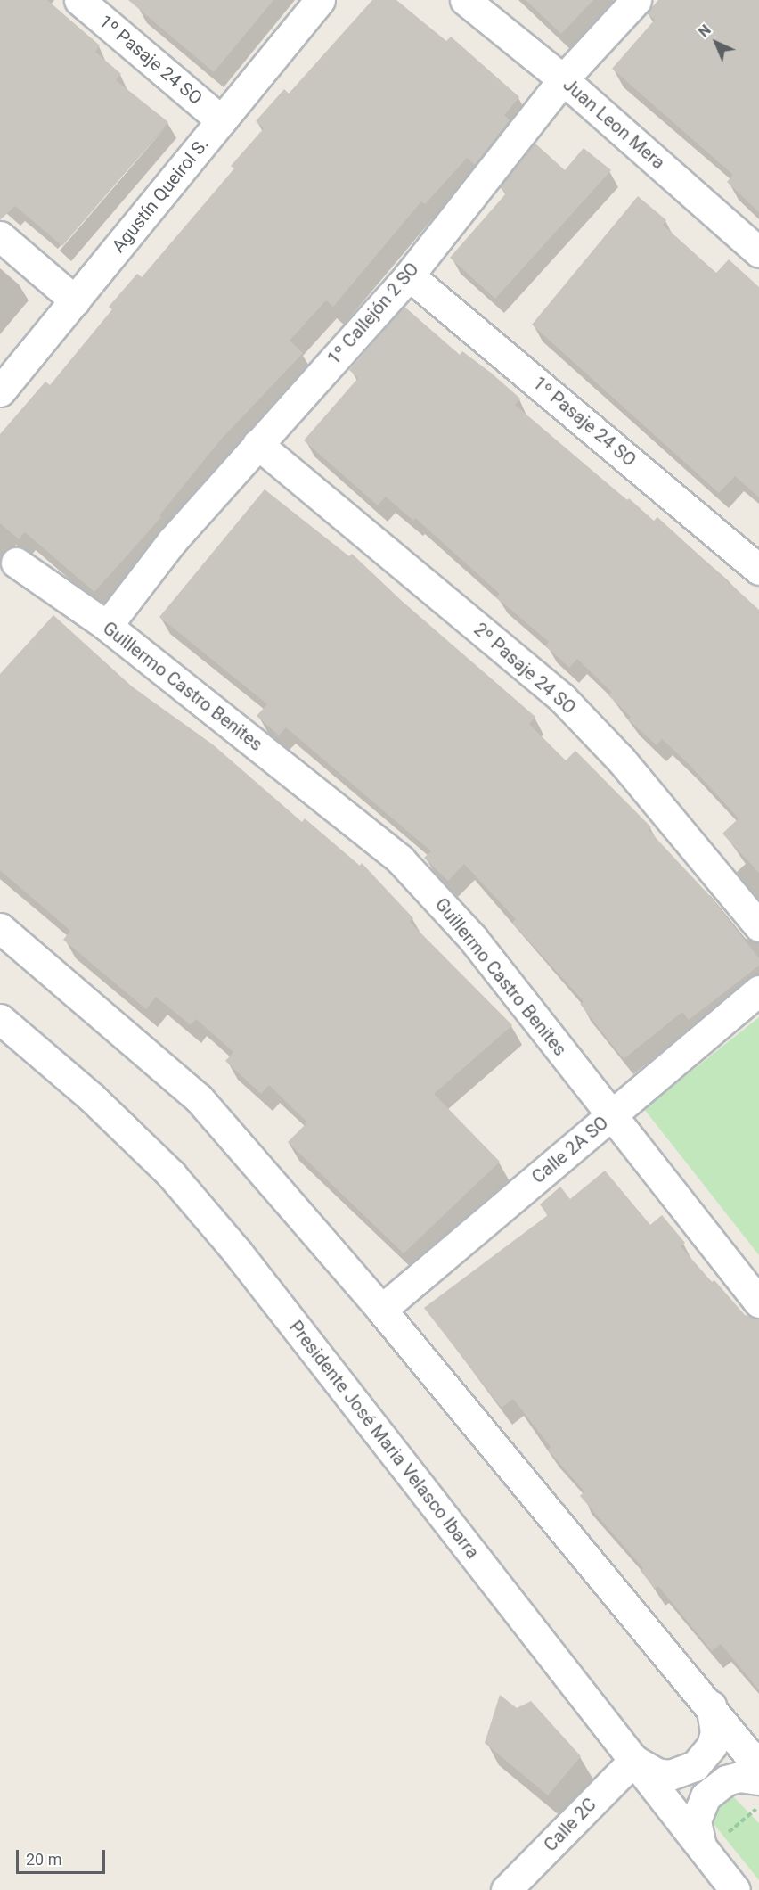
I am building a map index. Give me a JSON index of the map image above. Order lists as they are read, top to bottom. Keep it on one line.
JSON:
{"streets":{"street":["1º Pasaje 24 SO","Juan Leon Mera","Agustín Queirol S.","1º Callejón 2 SO","2º Pasaje 24 SO","Guillermo Castro Benites","Calle 2A SO","Presidente José Maria Velasco Ibarra","Calle 2C"]},"crossings":[["1º Pasaje 24 SO","Agustín Queirol S."],["1º Pasaje 24 SO","1º Callejón 2 SO"],["Juan Leon Mera","1º Callejón 2 SO"],["1º Callejón 2 SO","2º Pasaje 24 SO"],["1º Callejón 2 SO","Guillermo Castro Benites"],["Guillermo Castro Benites","Calle 2A SO"],["Presidente José Maria Velasco Ibarra","Calle 2C"]],"scale_bar":"20 m","north":"top left"}
